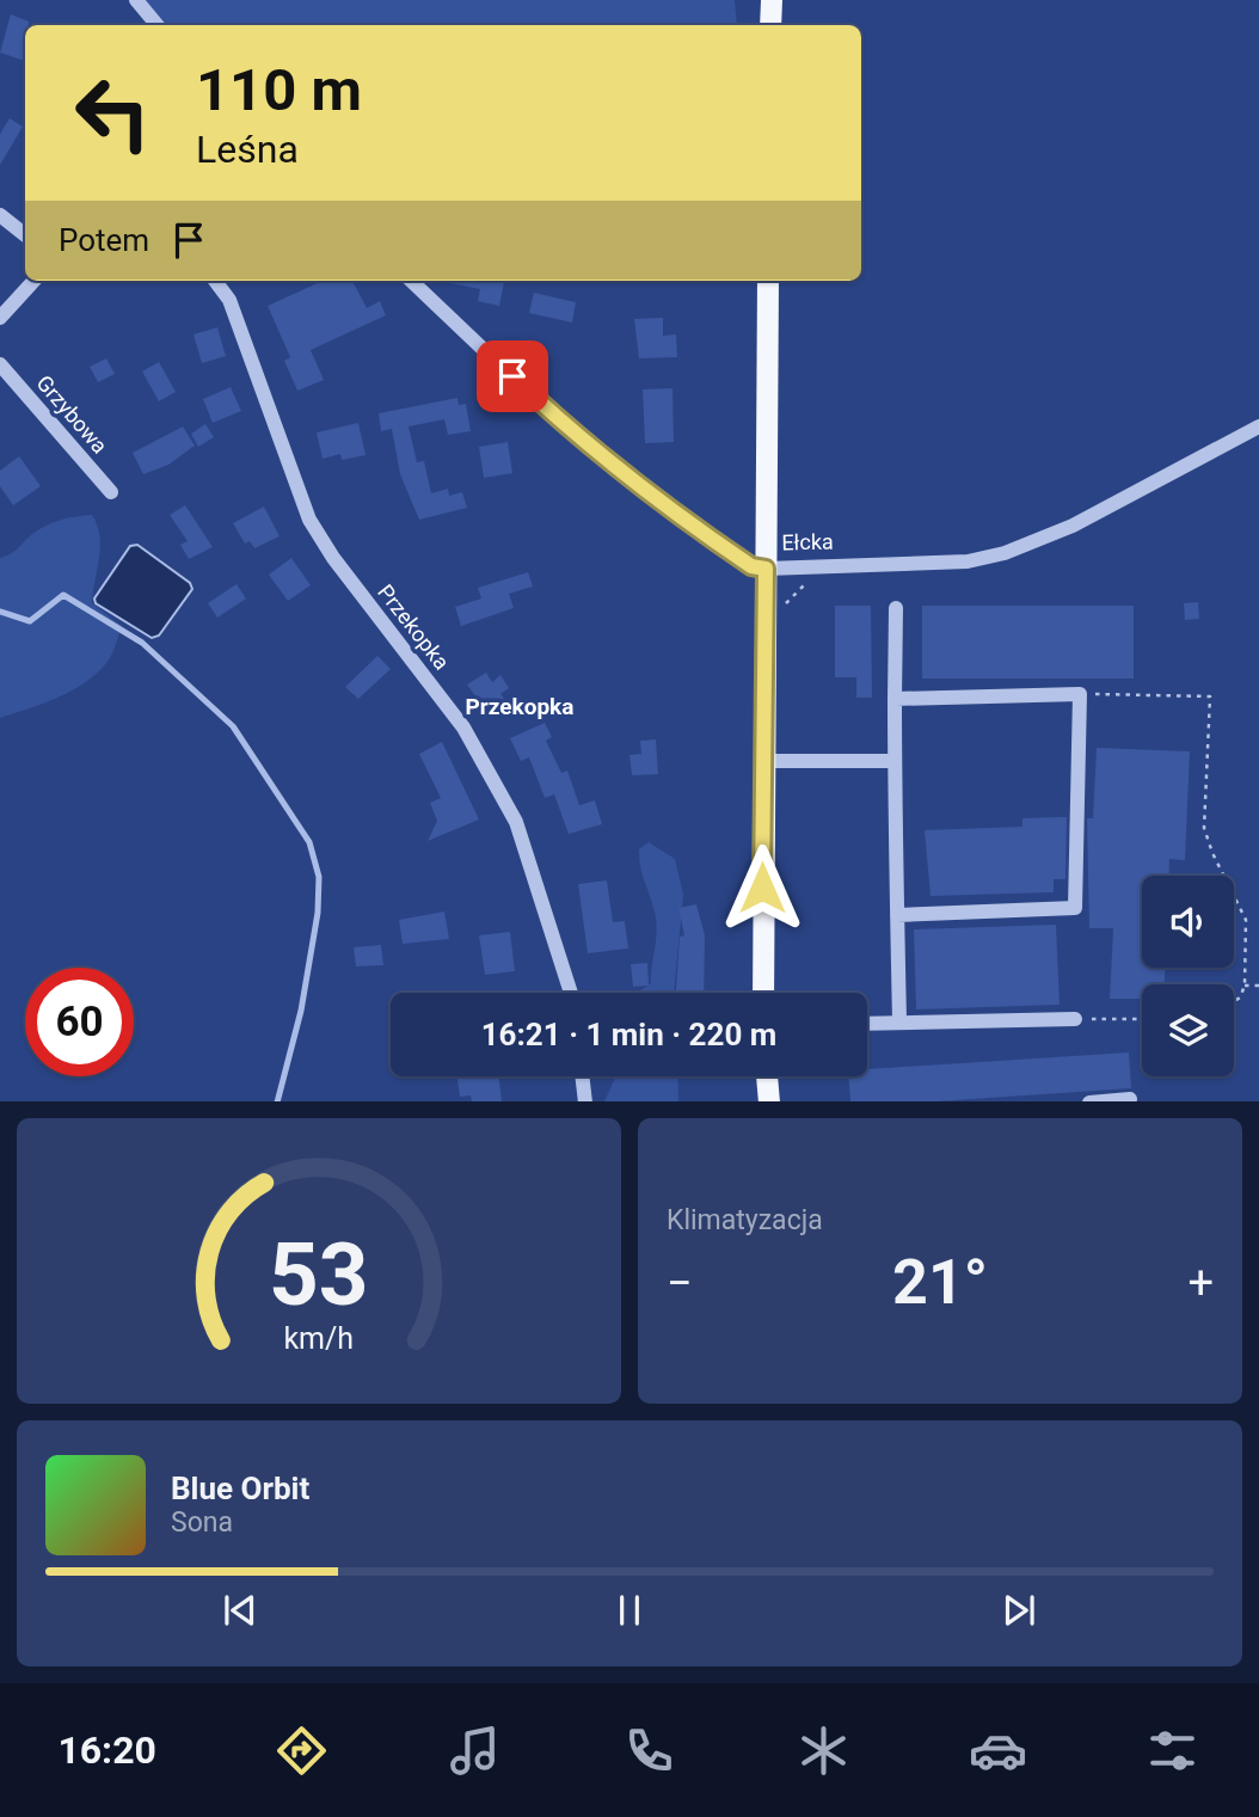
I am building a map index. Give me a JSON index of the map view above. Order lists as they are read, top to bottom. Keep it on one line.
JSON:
{"streets":{"main road":["Ełcka"],"street":["Grzybowa","Przekopka"]},"districts":["Przekopka"],"page":{"turn":["110 m","Leśna"],"then":"Potem","limit":"60","trip":"16:21 · 1 min · 220 m","tile":"Klimatyzacja","heat":["−","21°","+"],"song":["Blue Orbit","Sona"],"tabs":"16:20","gauge":["53","km/h"]}}
